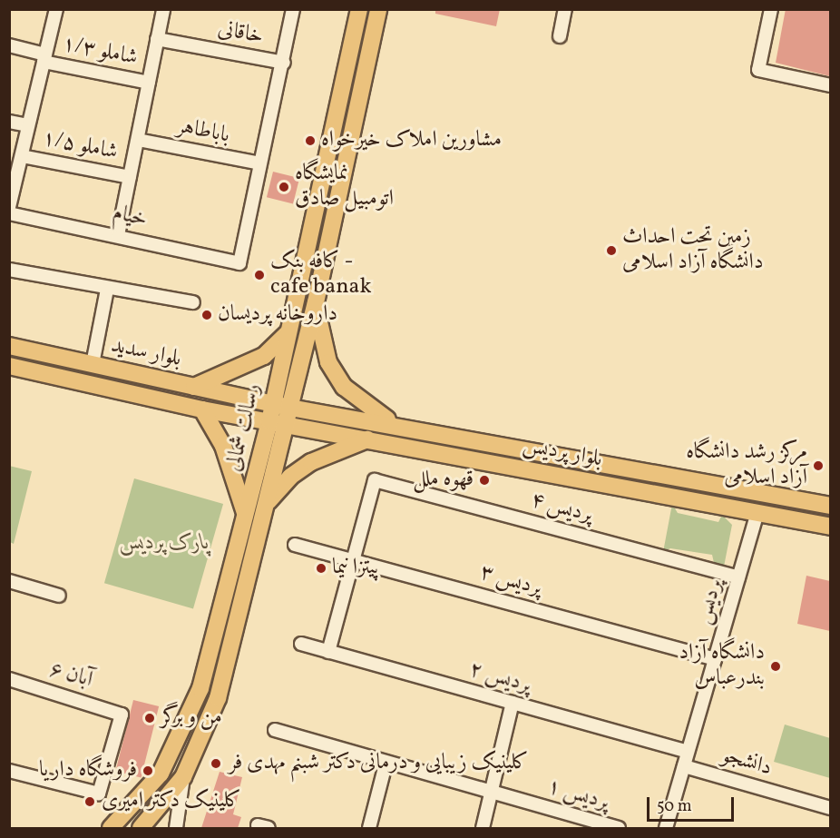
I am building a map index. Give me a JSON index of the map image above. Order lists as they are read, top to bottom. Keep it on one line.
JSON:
{"streets":{"main road":["بلوار سدید","رسالت شمالی","بلوار پردیس"],"street":["خاقانی","شاملو ۱/۳","باباطاهر","شاملو ۱/۵","خیام","پردیس ۴","پردیس ۳","پردیس","آبان ۶","پردیس ۲","دانشجو","پردیس ۱"]},"crossings":[["باباطاهر","خیام"],["بلوار سدید","رسالت شمالی"],["بلوار سدید","بلوار پردیس"],["رسالت شمالی","بلوار پردیس"],["بلوار پردیس","پردیس"],["پردیس ۴","پردیس ۳"],["پردیس ۴","پردیس"],["پردیس ۳","پردیس"],["پردیس","پردیس ۲"],["پردیس","دانشجو"]],"parks":["پارک پردیس"],"places":["مشاورین املاک خیرخواه","نمایشگاه اتومبیل صادق","زمین تحت احداث دانشگاه آزاد اسلامی","کافه بنک - cafe banak","داروخانه پردیسان","مرکز رشد دانشگاه آزاد اسلامی","قهوه ملل","پیتزا نیما","دانشگاه آزاد بندرعباس","من و برگر","کلینیک زیبایی و درمانی دکتر شبنم مهدی فر","فروشگاه داریا","کلینیک دکتر امیری"],"scale_bar":"50 m"}
